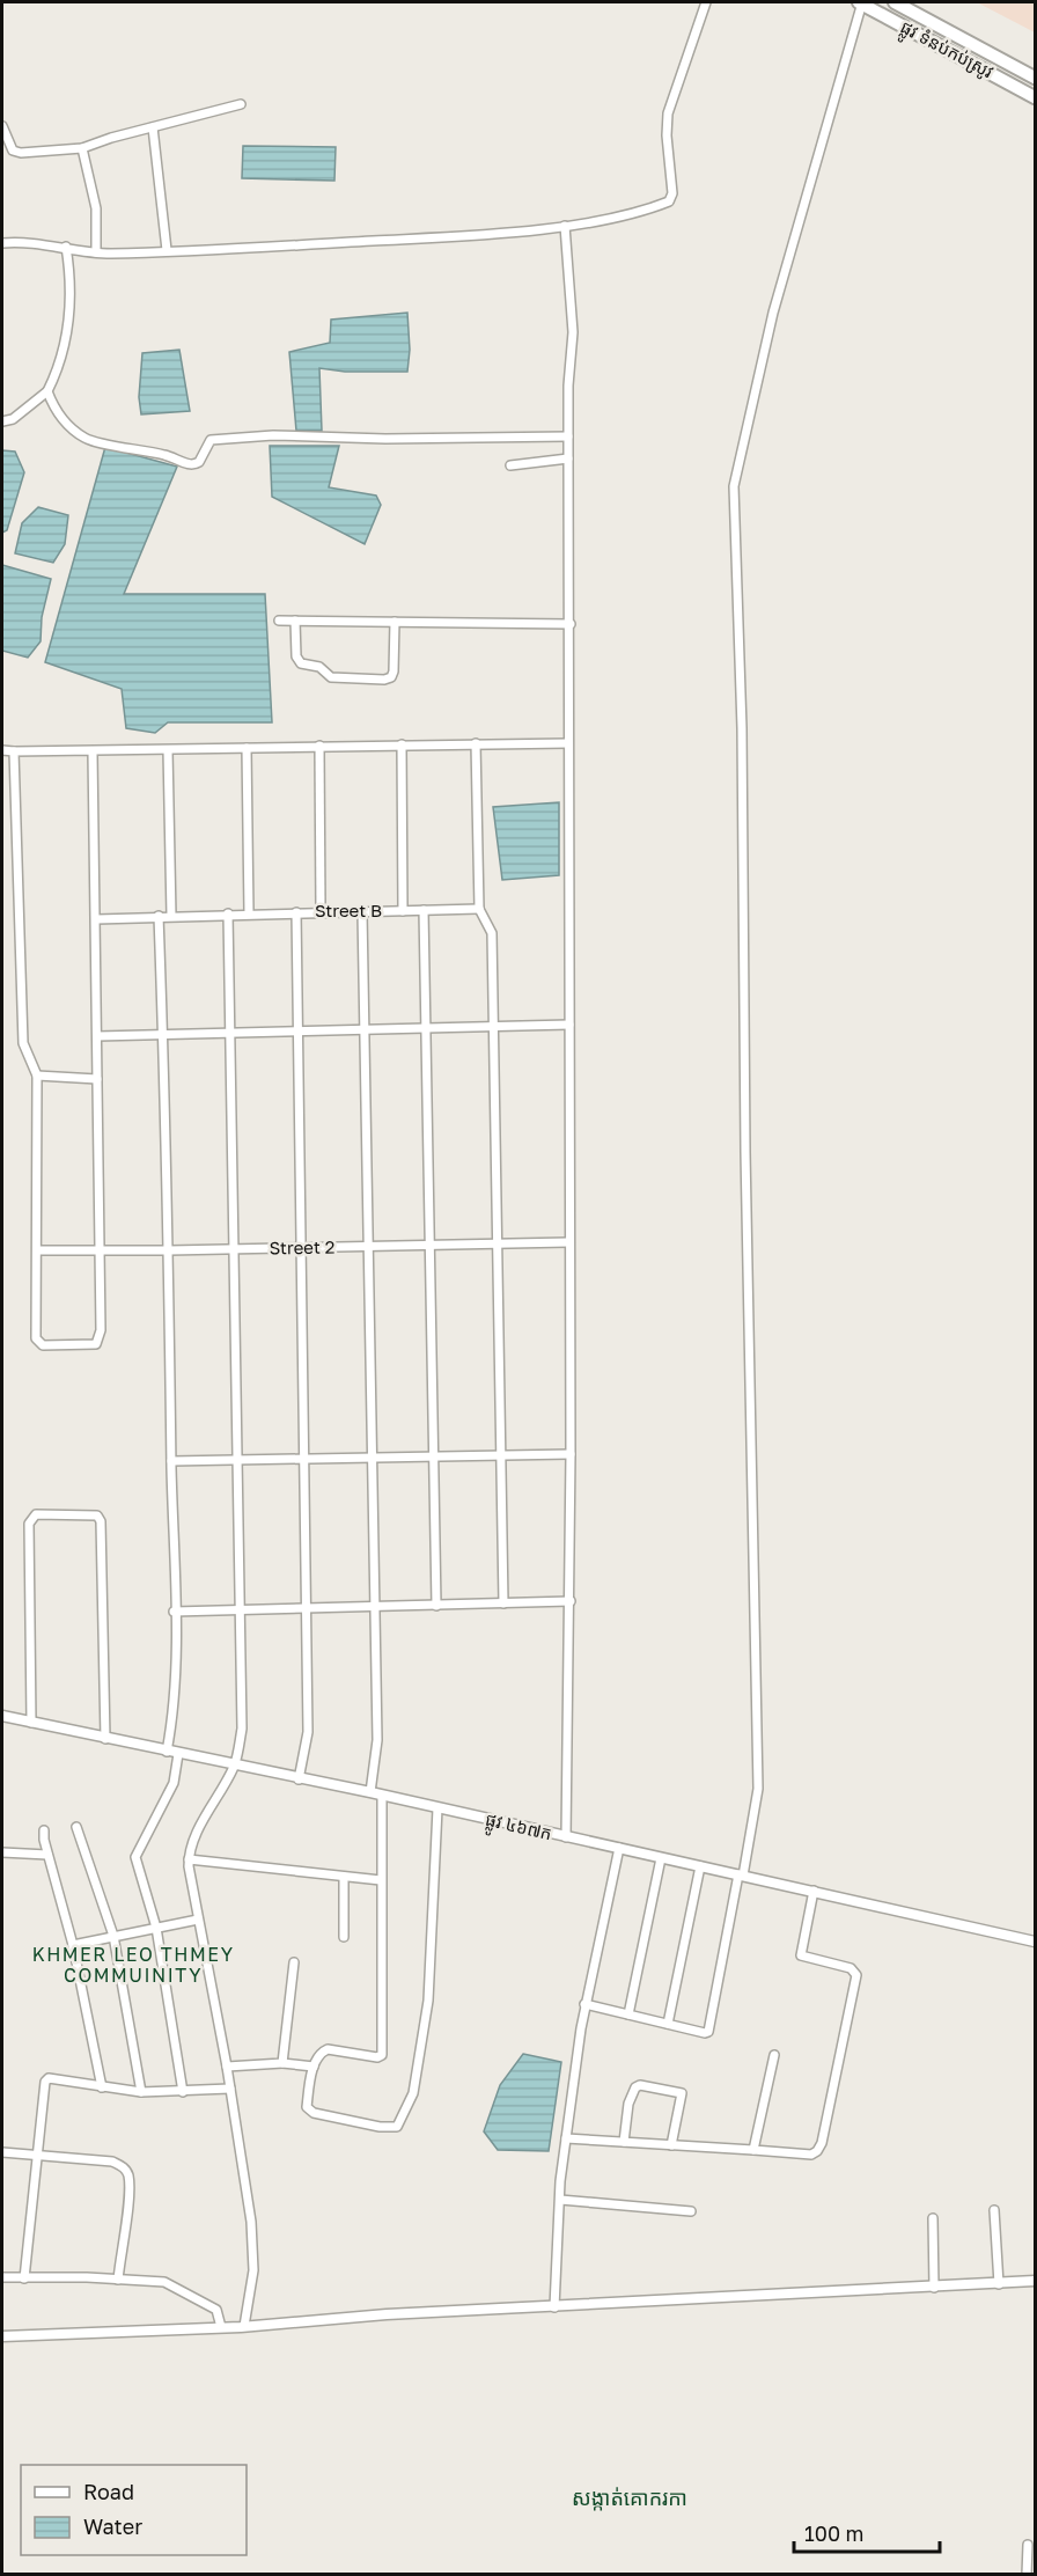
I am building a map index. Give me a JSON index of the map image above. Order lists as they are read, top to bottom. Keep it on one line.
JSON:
{"streets":{"main road":["ផ្លូវ ទំនប់កប់ស្រូវ"],"street":["Street B","Street 2","ផ្លូវ ៤៦៧ក"]},"districts":["KHMER LEO THMEY COMMUINITY","សង្កាត់គោករកា"],"legend":["Road","Water"],"scale_bar":"100 m"}
